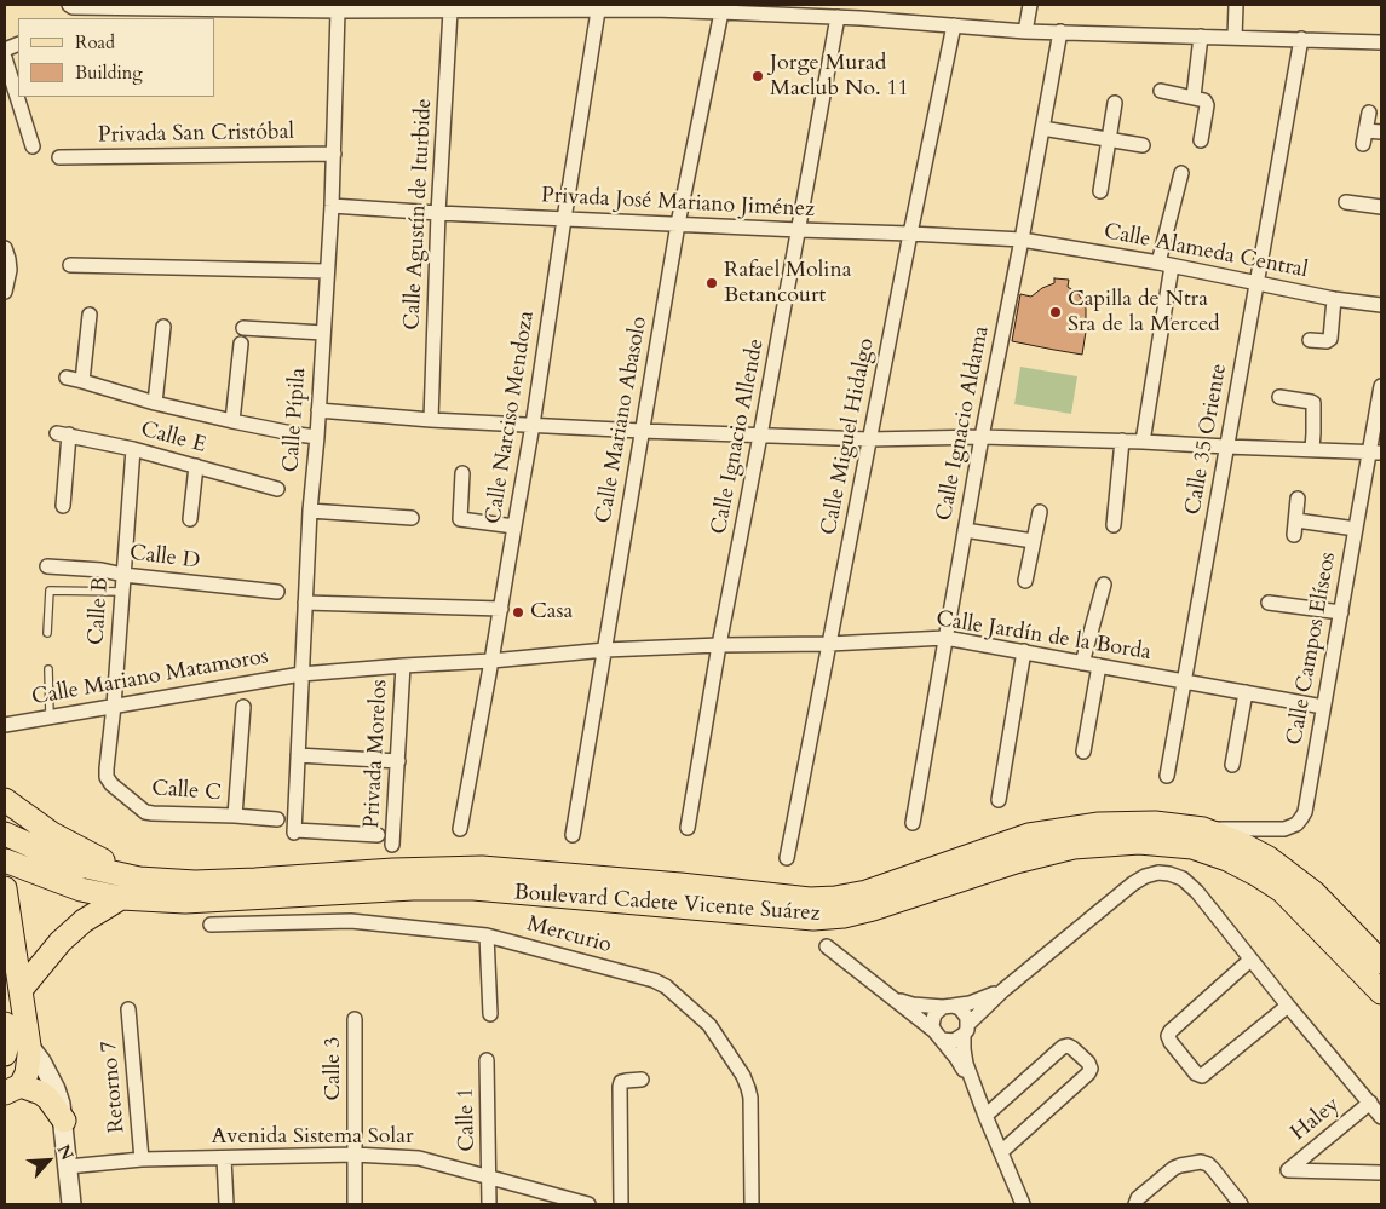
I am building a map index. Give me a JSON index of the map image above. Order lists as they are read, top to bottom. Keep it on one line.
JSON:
{"streets":{"main road":["Boulevard Cadete Vicente Suárez"],"street":["Privada San Cristóbal","Privada José Mariano Jiménez","Calle Agustín de Iturbide","Calle Alameda Central","Calle Narciso Mendoza","Calle Pípila","Calle Mariano Abasolo","Calle Ignacio Aldama","Calle Ignacio Allende","Calle Miguel Hidalgo","Calle E","Calle 35 Oriente","Calle D","Calle B","Calle Jardín de la Borda","Calle Campos Elíseos","Calle Mariano Matamoros","Privada Morelos","Calle C","Mercurio","Calle 3","Retorno 7","Calle 1","Haley","Avenida Sistema Solar"]},"crossings":[["Privada San Cristóbal","Calle Pípila"],["Privada José Mariano Jiménez","Calle Agustín de Iturbide"],["Privada José Mariano Jiménez","Calle Alameda Central"],["Privada José Mariano Jiménez","Calle Narciso Mendoza"],["Privada José Mariano Jiménez","Calle Pípila"],["Privada José Mariano Jiménez","Calle Mariano Abasolo"],["Privada José Mariano Jiménez","Calle Ignacio Aldama"],["Privada José Mariano Jiménez","Calle Ignacio Allende"],["Privada José Mariano Jiménez","Calle Miguel Hidalgo"],["Calle Alameda Central","Calle Ignacio Aldama"],["Calle Alameda Central","Calle 35 Oriente"],["Calle Narciso Mendoza","Calle Jardín de la Borda"],["Calle Narciso Mendoza","Calle Mariano Matamoros"],["Calle Pípila","Calle Mariano Matamoros"],["Calle Mariano Abasolo","Calle Jardín de la Borda"],["Calle Ignacio Aldama","Calle Jardín de la Borda"],["Calle Ignacio Allende","Calle Jardín de la Borda"],["Calle Miguel Hidalgo","Calle Jardín de la Borda"],["Calle E","Calle B"],["Calle 35 Oriente","Calle Jardín de la Borda"],["Calle D","Calle B"],["Calle B","Calle Mariano Matamoros"],["Calle B","Calle C"],["Calle Jardín de la Borda","Calle Campos Elíseos"],["Calle Jardín de la Borda","Calle Mariano Matamoros"],["Calle Campos Elíseos","Boulevard Cadete Vicente Suárez"],["Calle Mariano Matamoros","Privada Morelos"],["Calle 3","Avenida Sistema Solar"],["Retorno 7","Avenida Sistema Solar"],["Calle 1","Avenida Sistema Solar"]],"places":["Jorge Murad Maclub No. 11","Rafael Molina Betancourt","Capilla de Ntra Sra de la Merced","Casa"],"legend":["Road","Building"],"north":"top right"}
